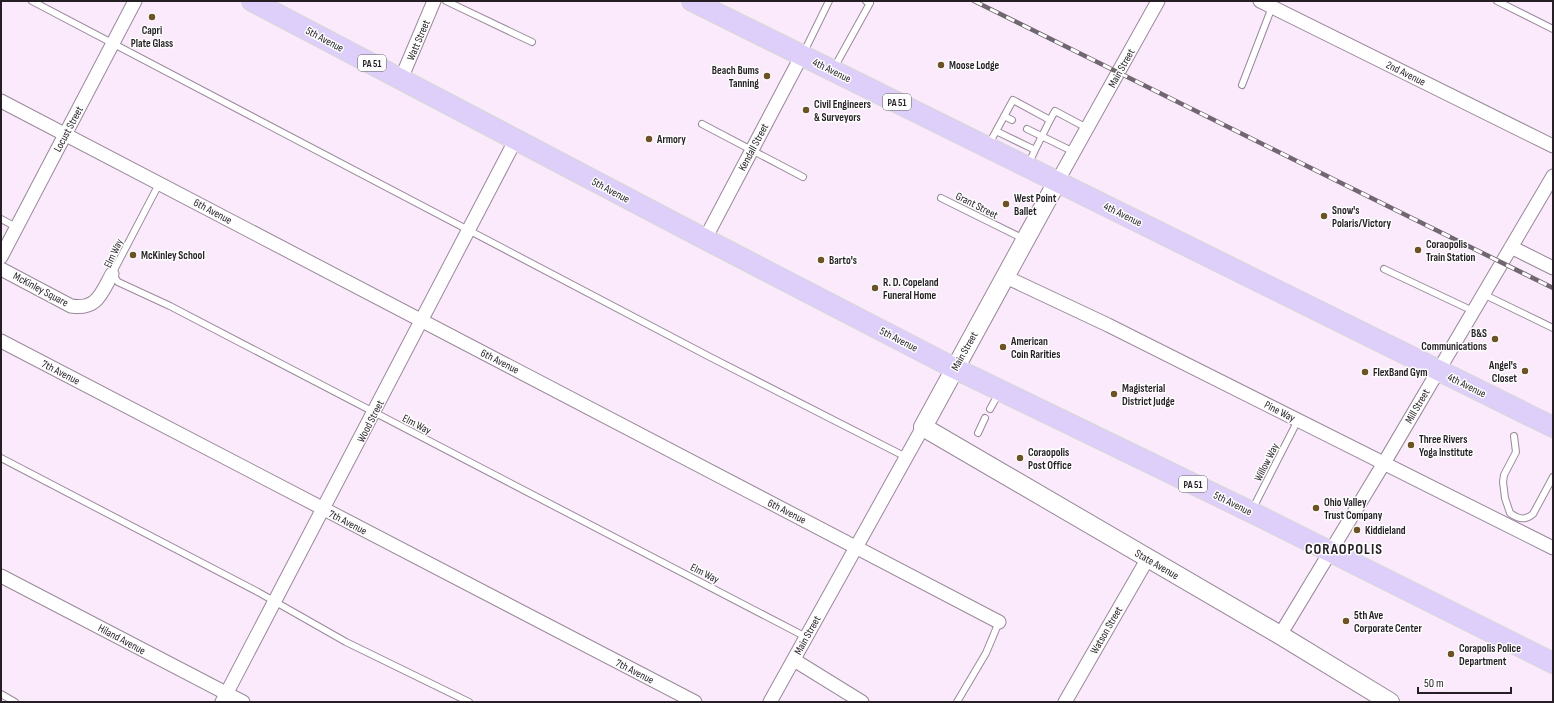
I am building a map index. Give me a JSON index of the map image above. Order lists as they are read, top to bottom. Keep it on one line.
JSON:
{"streets":{"main road":["5th Avenue","PA 51","4th Avenue"],"street":["Watt Street","Main Street","2nd Avenue","Locust Street","Kendall Street","6th Avenue","McKinley Square","7th Avenue","Mill Street","Pine Way","Wood Street","State Avenue","Watson Street","Hiland Avenue"],"lane":["Grant Street","Elm Way","Willow Way"]},"crossings":[["5th Avenue","Watt Street"],["5th Avenue","Main Street"],["5th Avenue","Kendall Street"],["5th Avenue","Mill Street"],["5th Avenue","Wood Street"],["5th Avenue","Willow Way"],["Main Street","4th Avenue"],["Main Street","Grant Street"],["Main Street","6th Avenue"],["Main Street","Elm Way"],["Main Street","Pine Way"],["Main Street","State Avenue"],["4th Avenue","Kendall Street"],["4th Avenue","Mill Street"],["Locust Street","6th Avenue"],["6th Avenue","Elm Way"],["6th Avenue","Wood Street"],["Elm Way","McKinley Square"],["Elm Way","Wood Street"],["7th Avenue","Wood Street"],["Mill Street","Pine Way"],["Mill Street","State Avenue"],["Pine Way","Willow Way"],["Wood Street","Hiland Avenue"],["State Avenue","Watson Street"]],"districts":["CORAOPOLIS"],"places":["Capri Plate Glass","Moose Lodge","Beach Bums Tanning","Civil Engineers & Surveyors","Armory","West Point Ballet","Snow's Polaris/Victory","Coraopolis Train Station","McKinley School","Barto's","R. D. Copeland Funeral Home","B&S Communications","American Coin Rarities","Angel's Closet","FlexBand Gym","Magisterial District Judge","Three Rivers Yoga Institute","Coraopolis Post Office","Ohio Valley Trust Company","Kiddieland","5th Ave Corporate Center","Corapolis Police Department"],"scale_bar":"50 m"}
